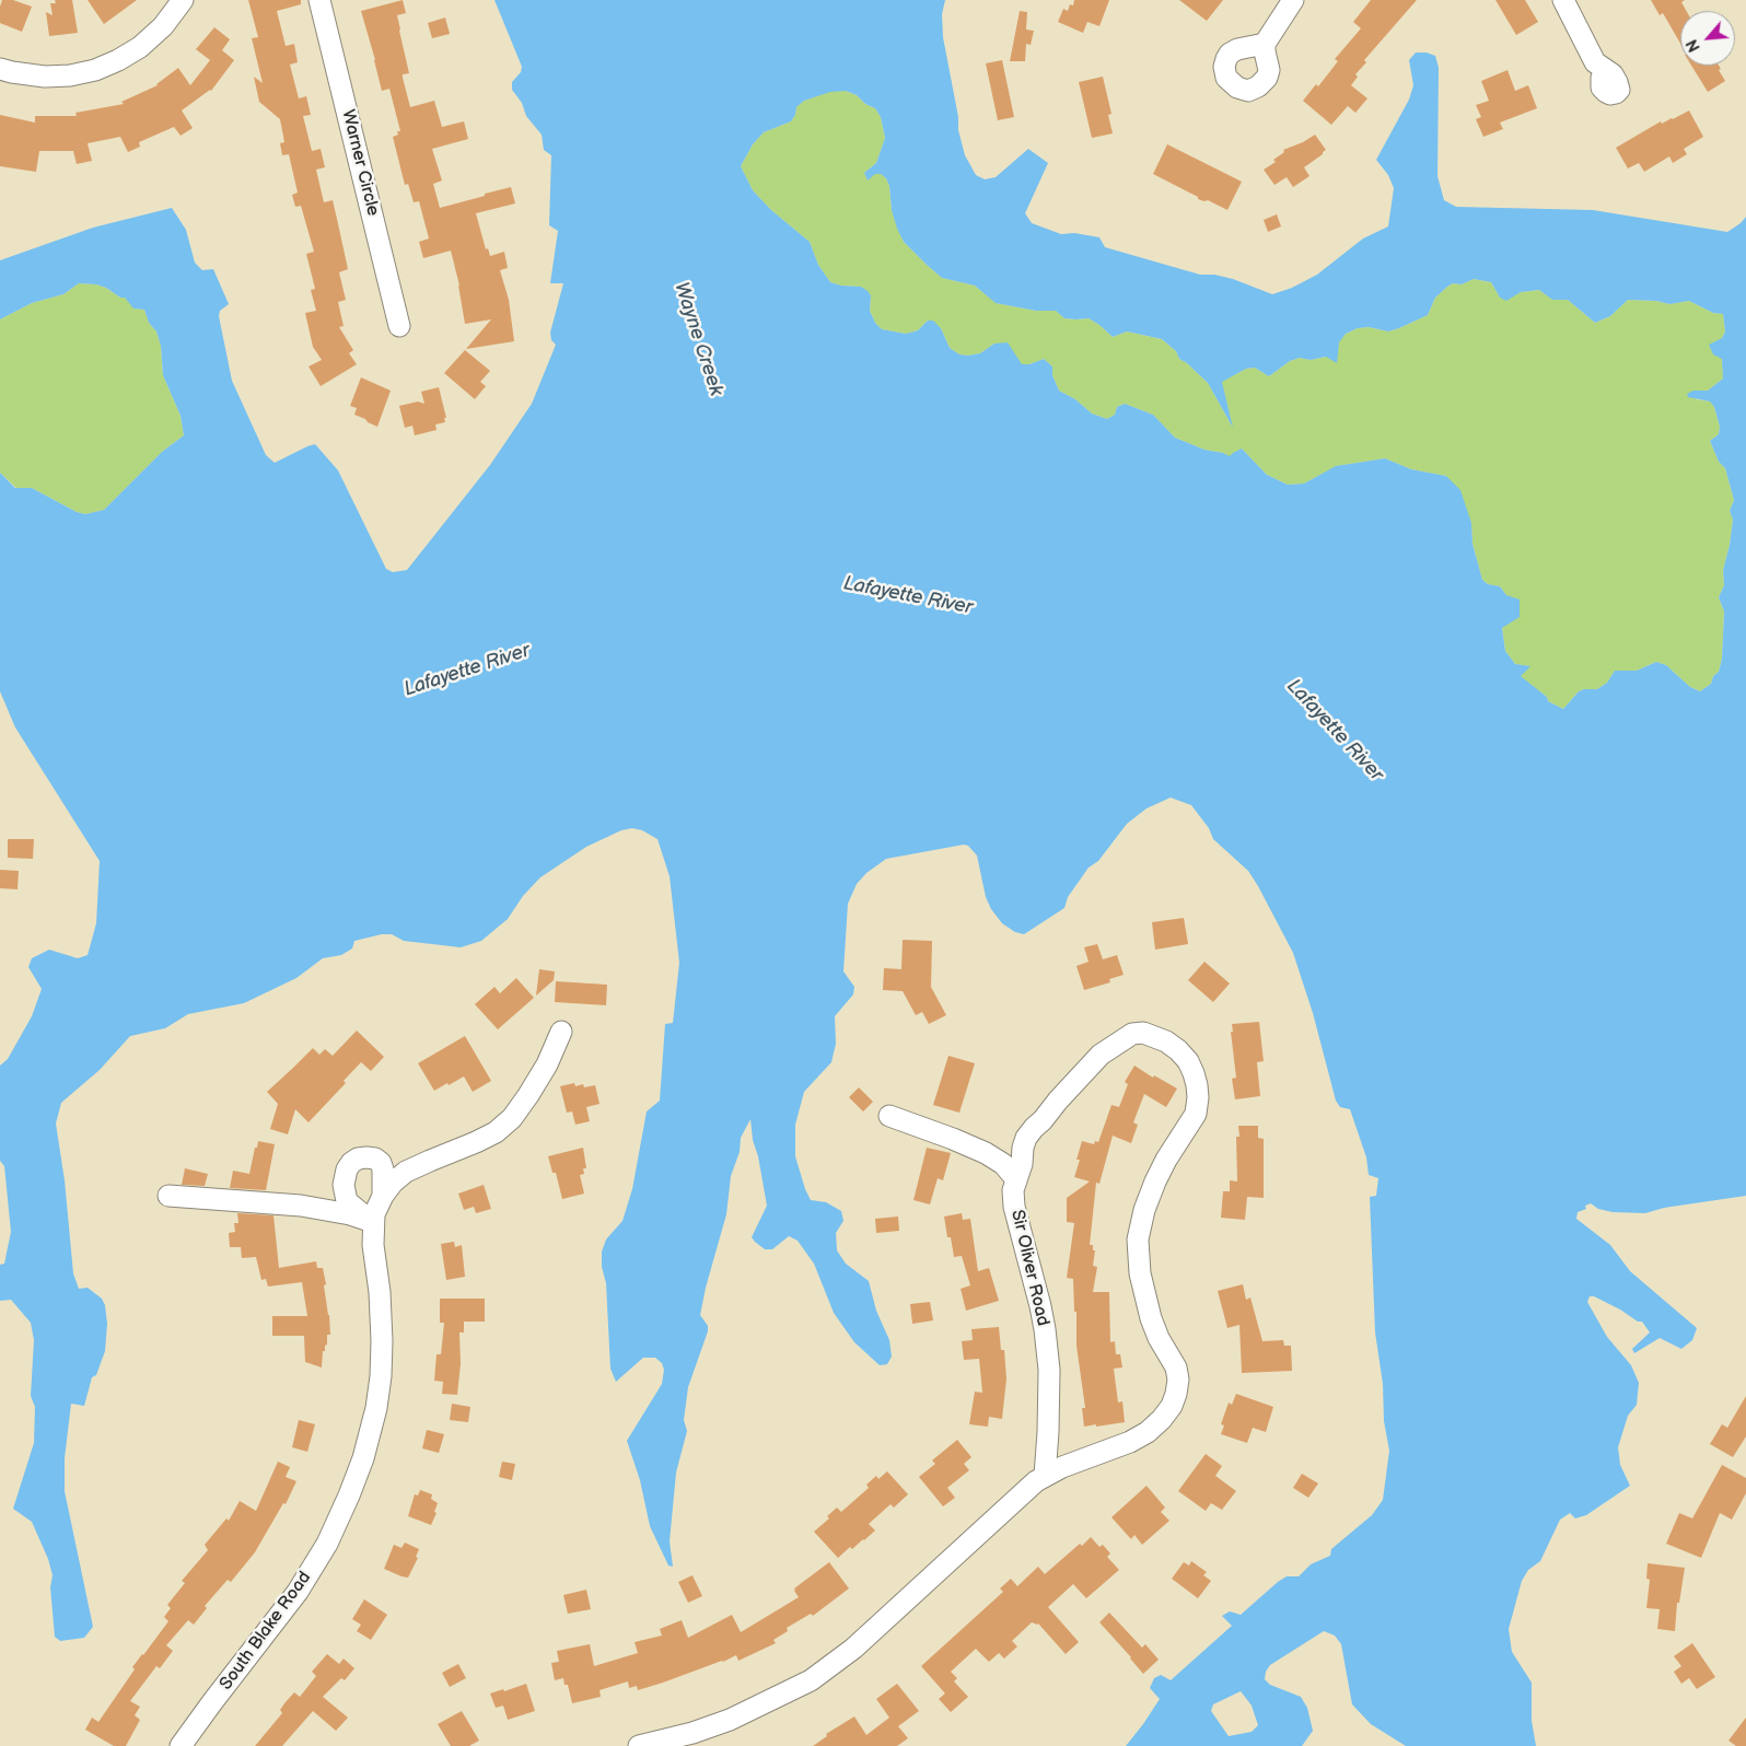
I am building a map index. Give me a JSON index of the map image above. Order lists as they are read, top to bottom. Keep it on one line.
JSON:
{"streets":{"street":["Warner Circle","Sir Oliver Road","South Blake Road"]},"water":["Wayne Creek","Lafayette River"],"north":"bottom left"}
